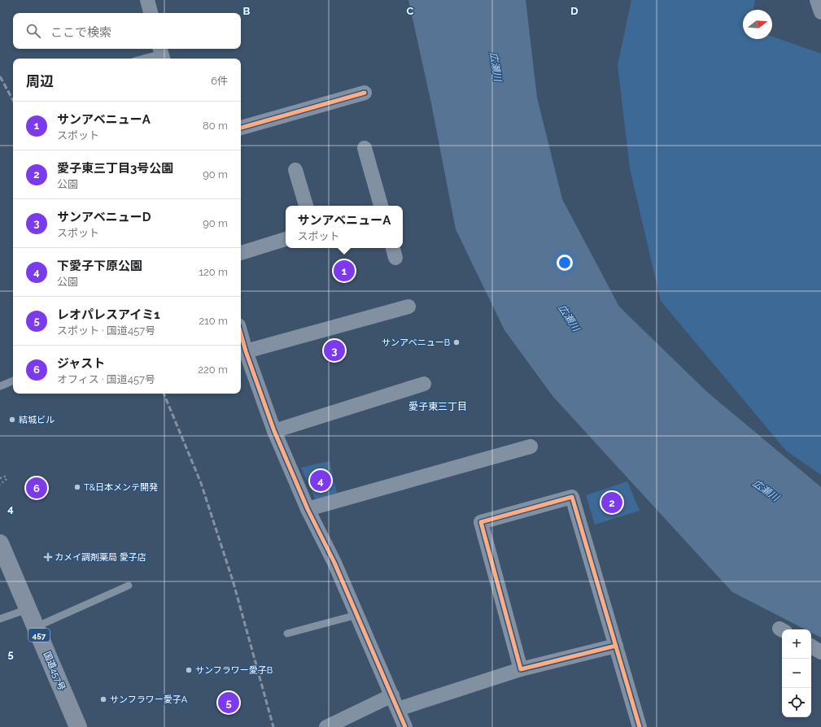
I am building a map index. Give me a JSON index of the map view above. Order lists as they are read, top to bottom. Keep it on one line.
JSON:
{"streets":{"highway":["457","国道457号"]},"districts":["愛子東三丁目"],"water":["広瀬川"],"places":{"other":["サンアベニューB","結城ビル","T&日本メンテ開発","サンフラワー愛子B","サンフラワー愛子A"],"health":["カメイ調剤薬局 愛子店"]},"north":"right","page":{"search":"ここで検索","heading":["周辺","6件"],"list":[{"mark":"1","name":"サンアベニューA","note":"スポット","value":"80 m"},{"mark":"2","name":"愛子東三丁目3号公園","note":"公園","value":"90 m"},{"mark":"3","name":"サンアベニューD","note":"スポット","value":"90 m"},{"mark":"4","name":"下愛子下原公園","note":"公園","value":"120 m"},{"mark":"5","name":"レオパレスアイミ1","note":"スポット · 国道457号","value":"210 m"},{"mark":"6","name":"ジャスト","note":"オフィス · 国道457号","value":"220 m"}],"popup":["サンアベニューA","スポット"],"pins":["1","3","4","6","2","5"],"map_buttons":["+","−"]},"grid":{"columns":["B","C","D"],"rows":["4","5"]}}
